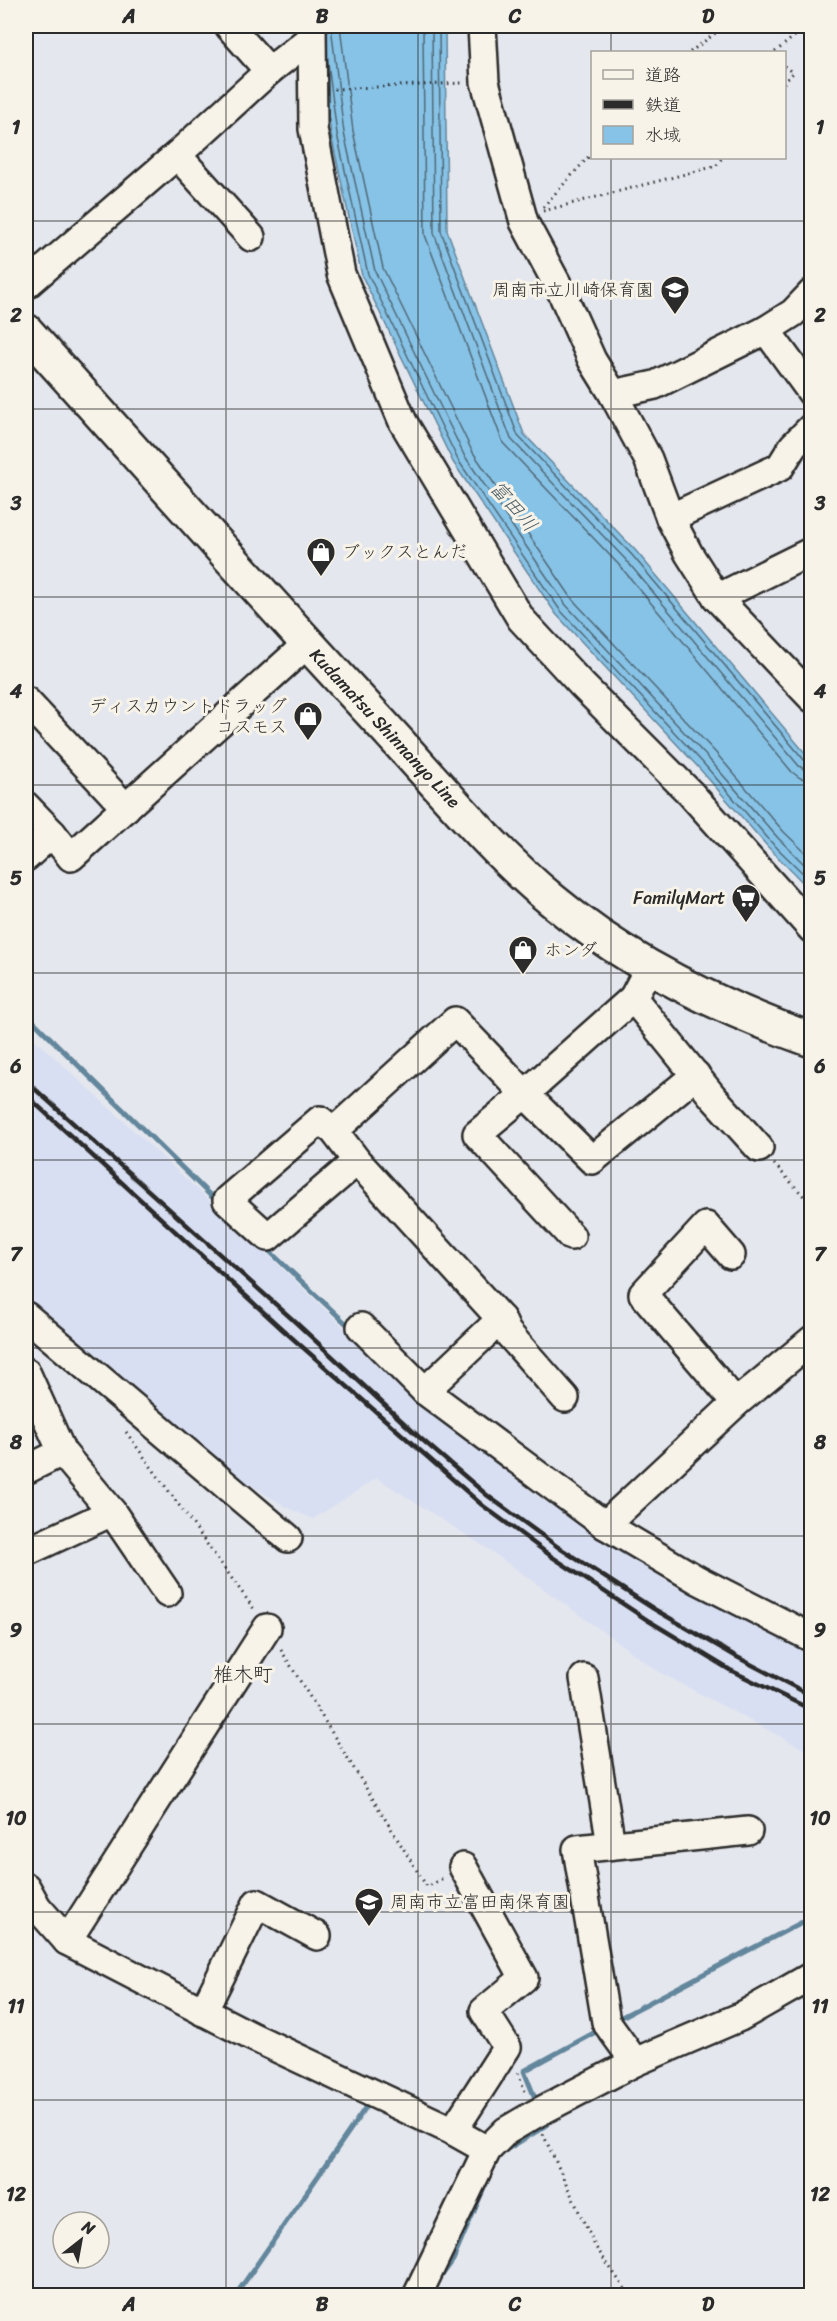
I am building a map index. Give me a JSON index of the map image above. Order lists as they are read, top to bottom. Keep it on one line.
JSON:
{"streets":{"main road":["Kudamatsu Shinnanyo Line"]},"districts":["椎木町"],"water":["富田川"],"places":{"school or university":["周南市立川崎保育園","周南市立富田南保育園"],"shop":["ブックスとんだ","ディスカウントドラッグ コスモス","ホンダ"],"supermarket":["FamilyMart"]},"legend":["道路","鉄道","水域"],"north":"top right","grid":{"columns":["A","B","C","D"],"rows":["1","2","3","4","5","6","7","8","9","10","11","12"]}}
